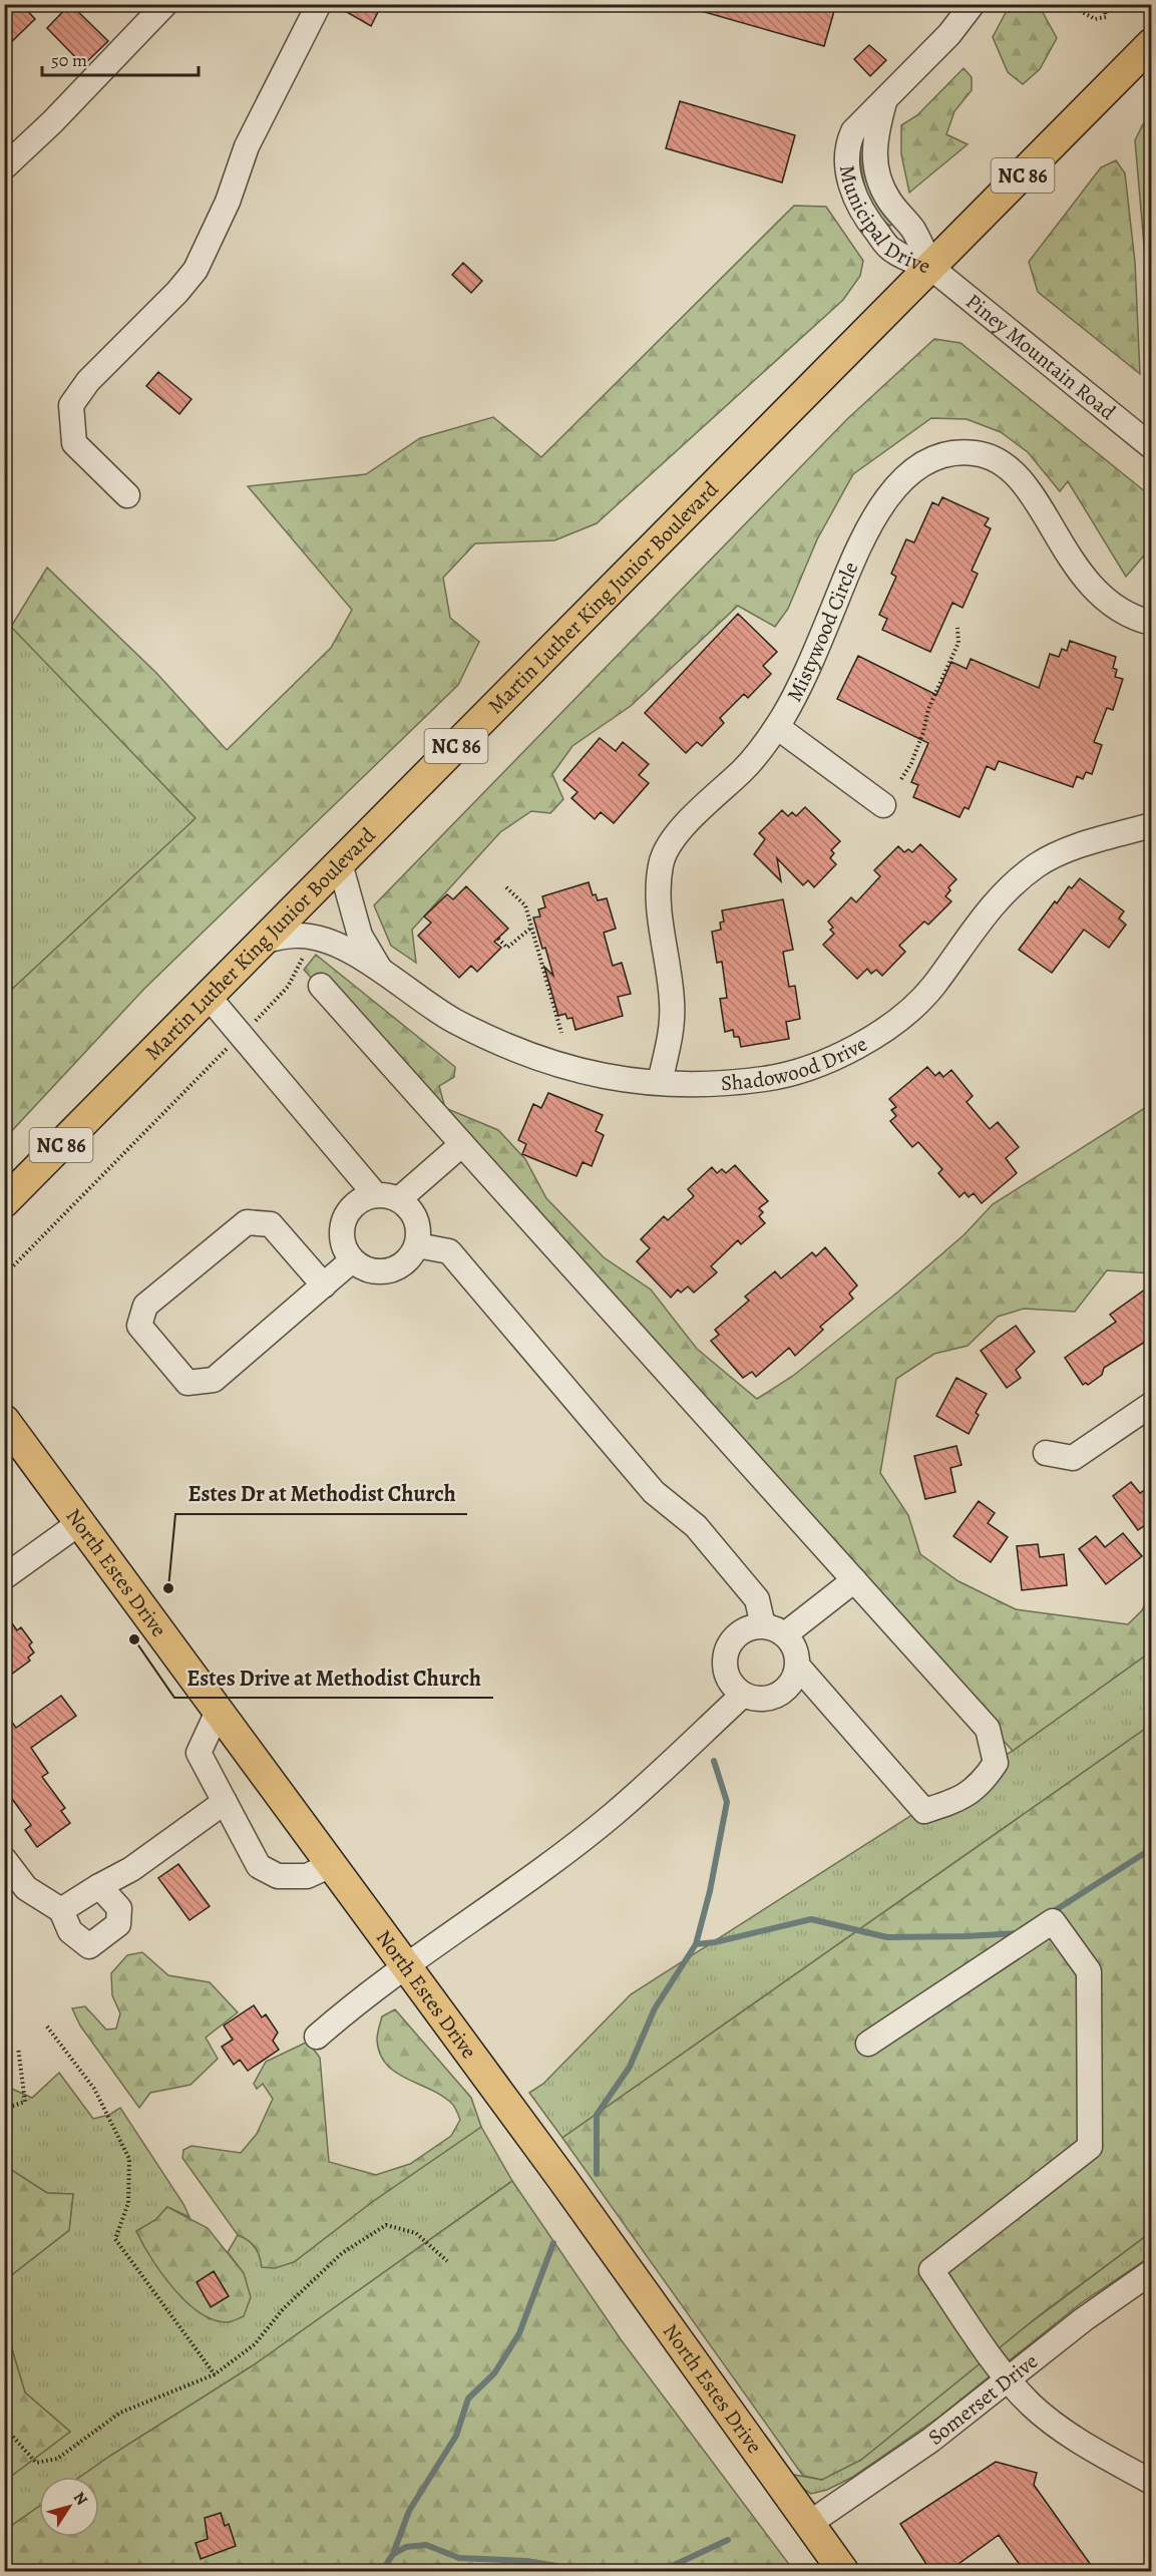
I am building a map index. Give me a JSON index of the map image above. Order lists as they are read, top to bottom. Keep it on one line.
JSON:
{"streets":{"main road":["NC 86","Martin Luther King Junior Boulevard","North Estes Drive"],"street":["Municipal Drive","Piney Mountain Road","Mistywood Circle","Shadowood Drive","Somerset Drive"]},"crossings":[["Municipal Drive","Piney Mountain Road"],["Municipal Drive","Martin Luther King Junior Boulevard"],["Piney Mountain Road","Martin Luther King Junior Boulevard"],["Martin Luther King Junior Boulevard","Shadowood Drive"],["Mistywood Circle","Shadowood Drive"],["North Estes Drive","Somerset Drive"]],"places":["Estes Dr at Methodist Church","Estes Drive at Methodist Church"],"scale_bar":"50 m","north":"top right"}
